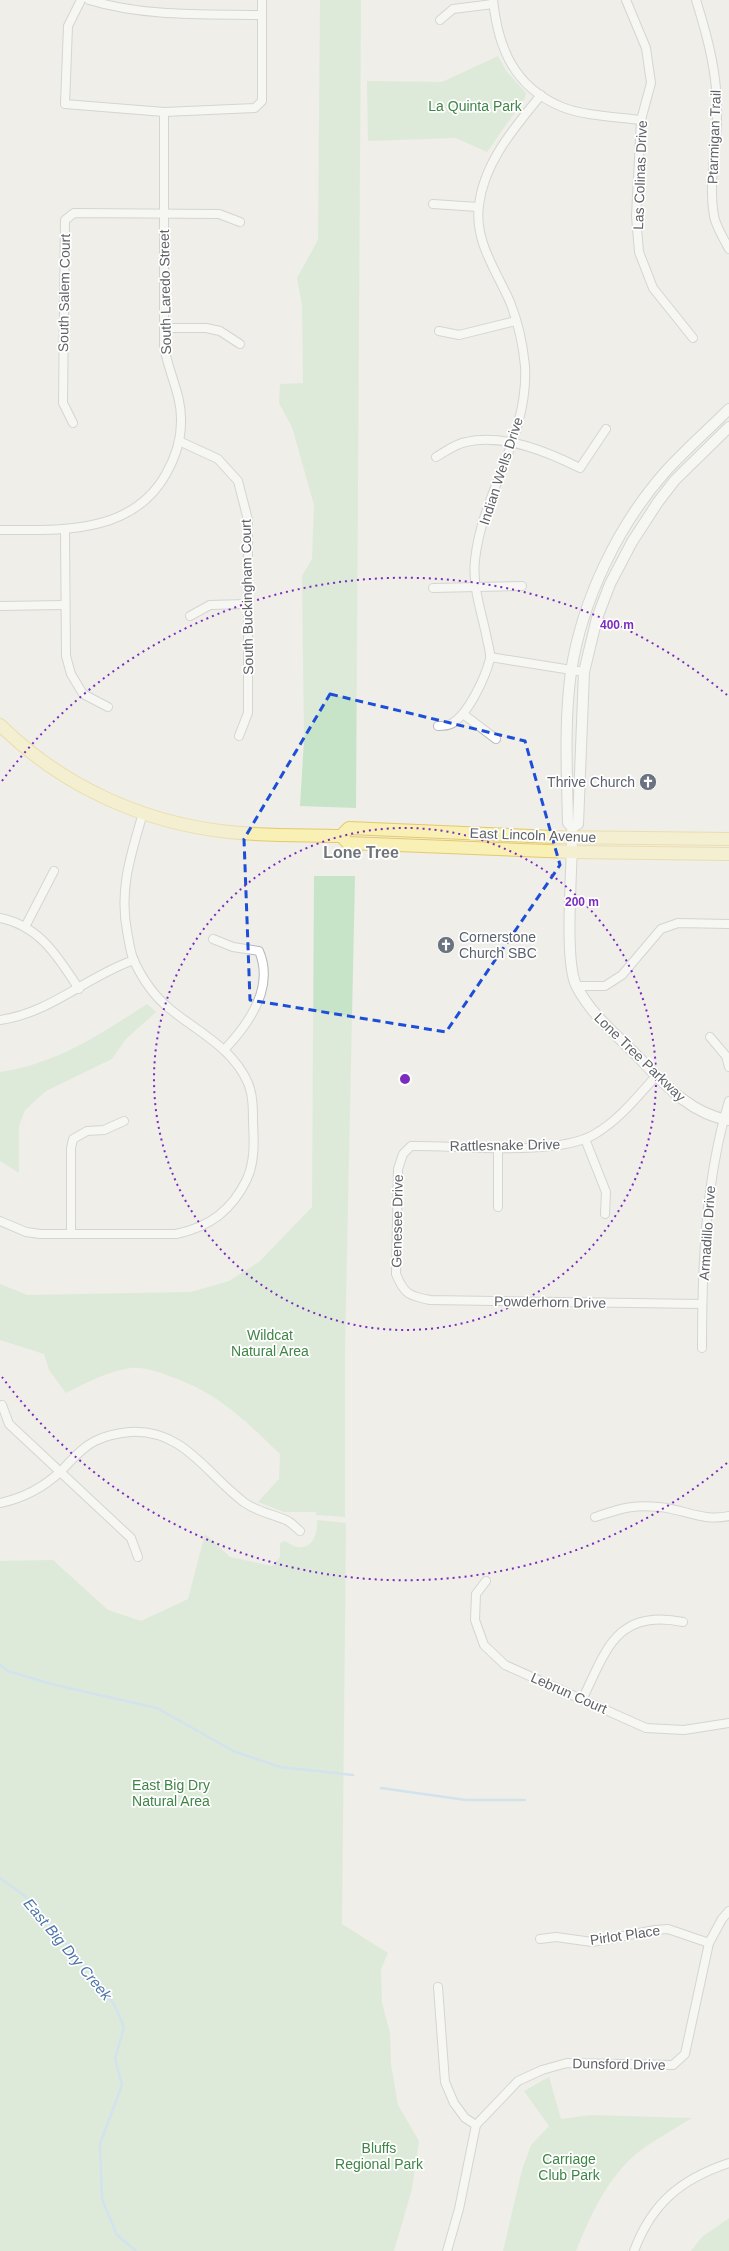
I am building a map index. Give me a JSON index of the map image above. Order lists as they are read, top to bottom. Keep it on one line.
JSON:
{"streets":{"main road":["East Lincoln Avenue"],"street":["Ptarmigan Trail","Las Colinas Drive","South Laredo Street","South Salem Court","Indian Wells Drive","South Buckingham Court","Lone Tree Parkway","Rattlesnake Drive","Genesee Drive","Armadillo Drive","Powderhorn Drive","Lebrun Court","Pirlot Place","Dunsford Drive"]},"crossings":[["South Laredo Street","South Salem Court"],["South Laredo Street","South Buckingham Court"],["East Lincoln Avenue","Lone Tree Parkway"],["Lone Tree Parkway","Rattlesnake Drive"],["Lone Tree Parkway","Armadillo Drive"],["Rattlesnake Drive","Genesee Drive"],["Genesee Drive","Powderhorn Drive"],["Armadillo Drive","Powderhorn Drive"],["Pirlot Place","Dunsford Drive"]],"districts":["Lone Tree"],"water":["East Big Dry Creek"],"parks":["La Quinta Park","Wildcat Natural Area","East Big Dry Natural Area","Bluffs Regional Park","Carriage Club Park"],"places":{"church":["Thrive Church","Cornerstone Church SBC"]},"rings":["400 m","200 m"]}
